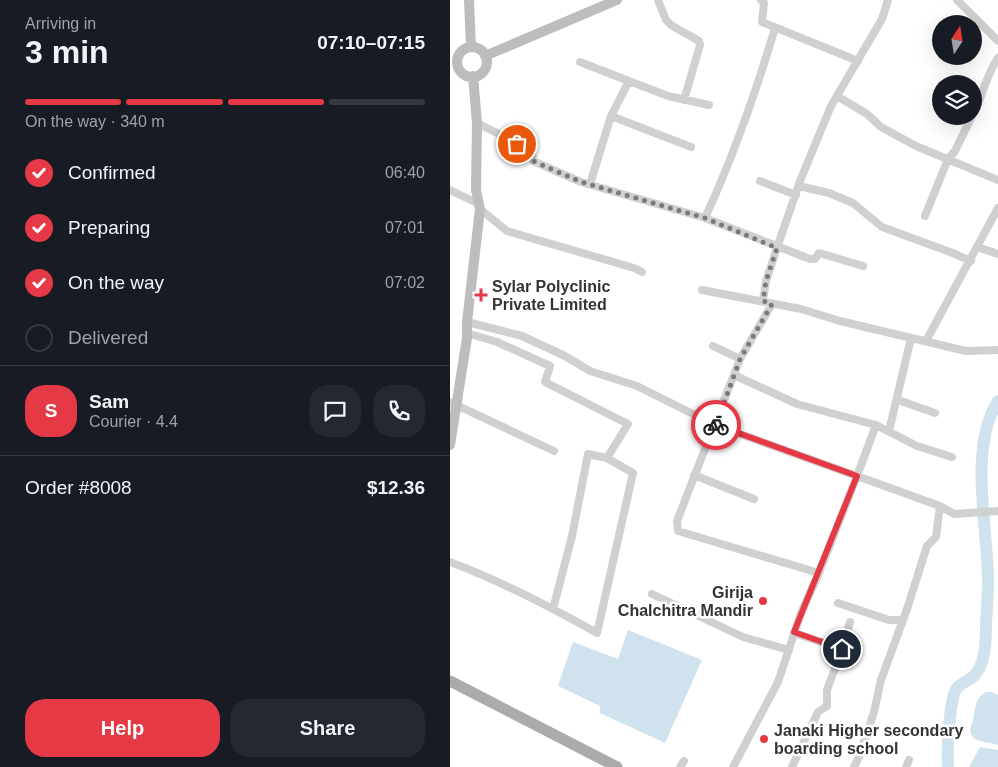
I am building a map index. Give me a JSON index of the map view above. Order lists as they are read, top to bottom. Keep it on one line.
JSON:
{"places":{"health":["Sylar Polyclinic Private Limited"],"other":["Girija Chalchitra Mandir","Janaki Higher secondary boarding school"]},"north":"top","page":{"heading":["3 min","Arriving in","07:10–07:15"],"panel":["Sam","Courier · 4.4","Order #8008","$12.36"],"bar":"On the way · 340 m","list":[["Confirmed","06:40"],["Preparing","07:01"],["On the way","07:02"],"Delivered"],"round":"S","buttons":["Help","Share"]}}
